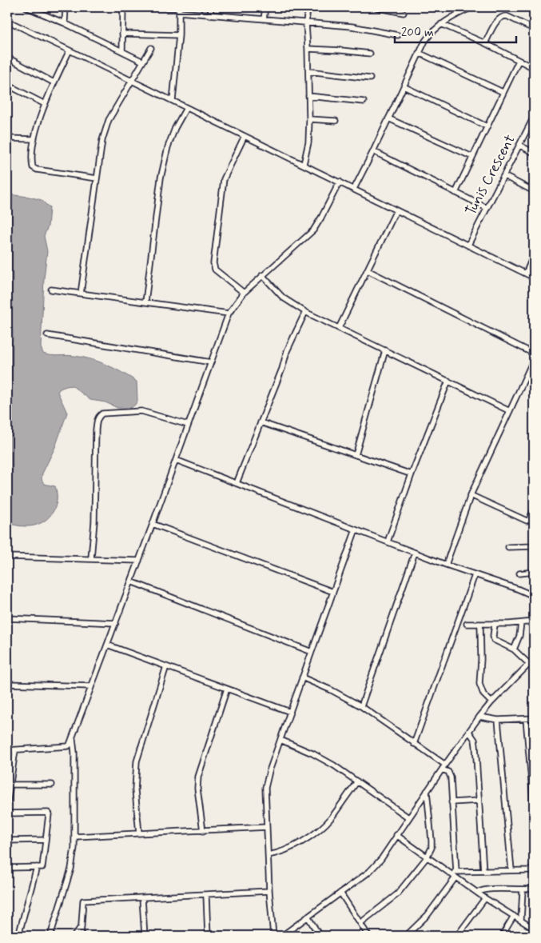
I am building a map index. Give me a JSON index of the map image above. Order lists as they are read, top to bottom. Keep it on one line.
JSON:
{"streets":{"street":["Tunis Crescent"]},"scale_bar":"200 m"}
